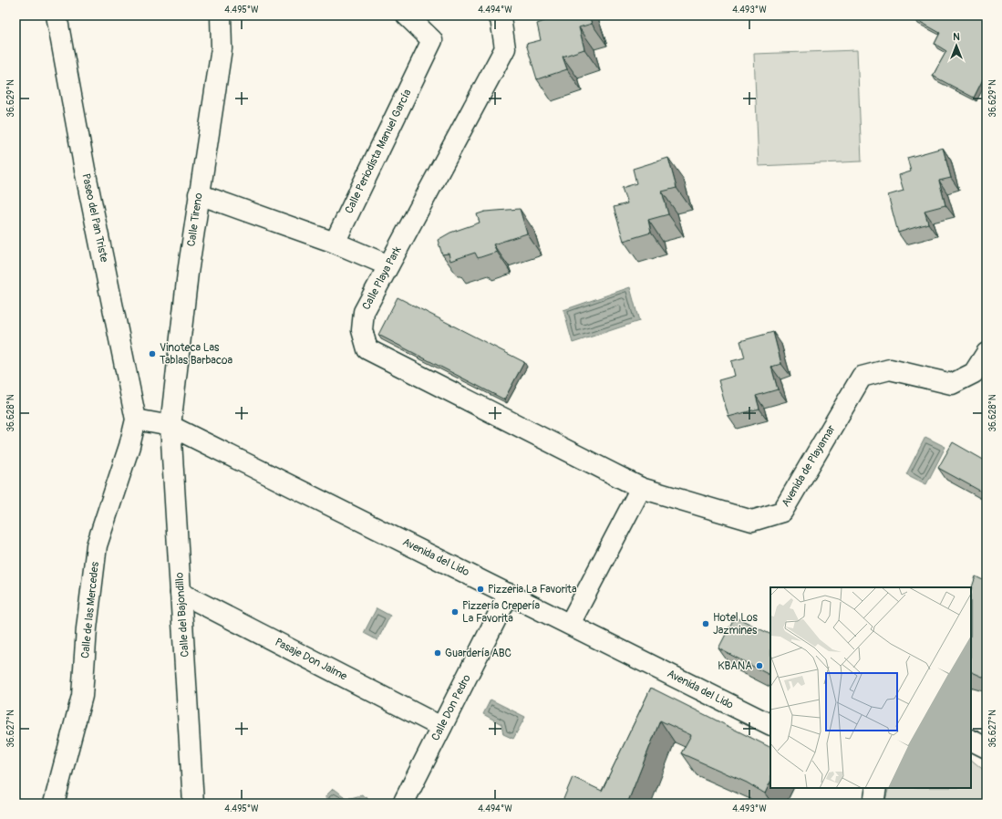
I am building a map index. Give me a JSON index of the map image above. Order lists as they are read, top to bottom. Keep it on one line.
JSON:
{"streets":{"street":["Calle Periodista Manuel García","Paseo del Pan Triste","Calle Tireno","Calle Playa Park","Avenida de Playamar","Avenida del Lido","Calle de las Mercedes","Calle del Bajondillo","Pasaje Don Jaime","Calle Don Pedro"]},"crossings":[["Paseo del Pan Triste","Avenida del Lido"],["Paseo del Pan Triste","Calle de las Mercedes"],["Calle Tireno","Avenida del Lido"],["Calle Tireno","Calle del Bajondillo"],["Calle Playa Park","Avenida de Playamar"],["Avenida del Lido","Calle de las Mercedes"],["Avenida del Lido","Calle del Bajondillo"],["Avenida del Lido","Calle Don Pedro"],["Calle del Bajondillo","Pasaje Don Jaime"],["Pasaje Don Jaime","Calle Don Pedro"]],"places":["Vinoteca Las Tablas Barbacoa","Pizzeria La Favorita","Pizzería Crepería La Favorita","Hotel Los Jazmines","Guardería ABC","KBANA"],"north":"top","coordinates":["4.495°W","4.494°W","4.493°W","36.629°N","36.628°N","36.627°N"]}
